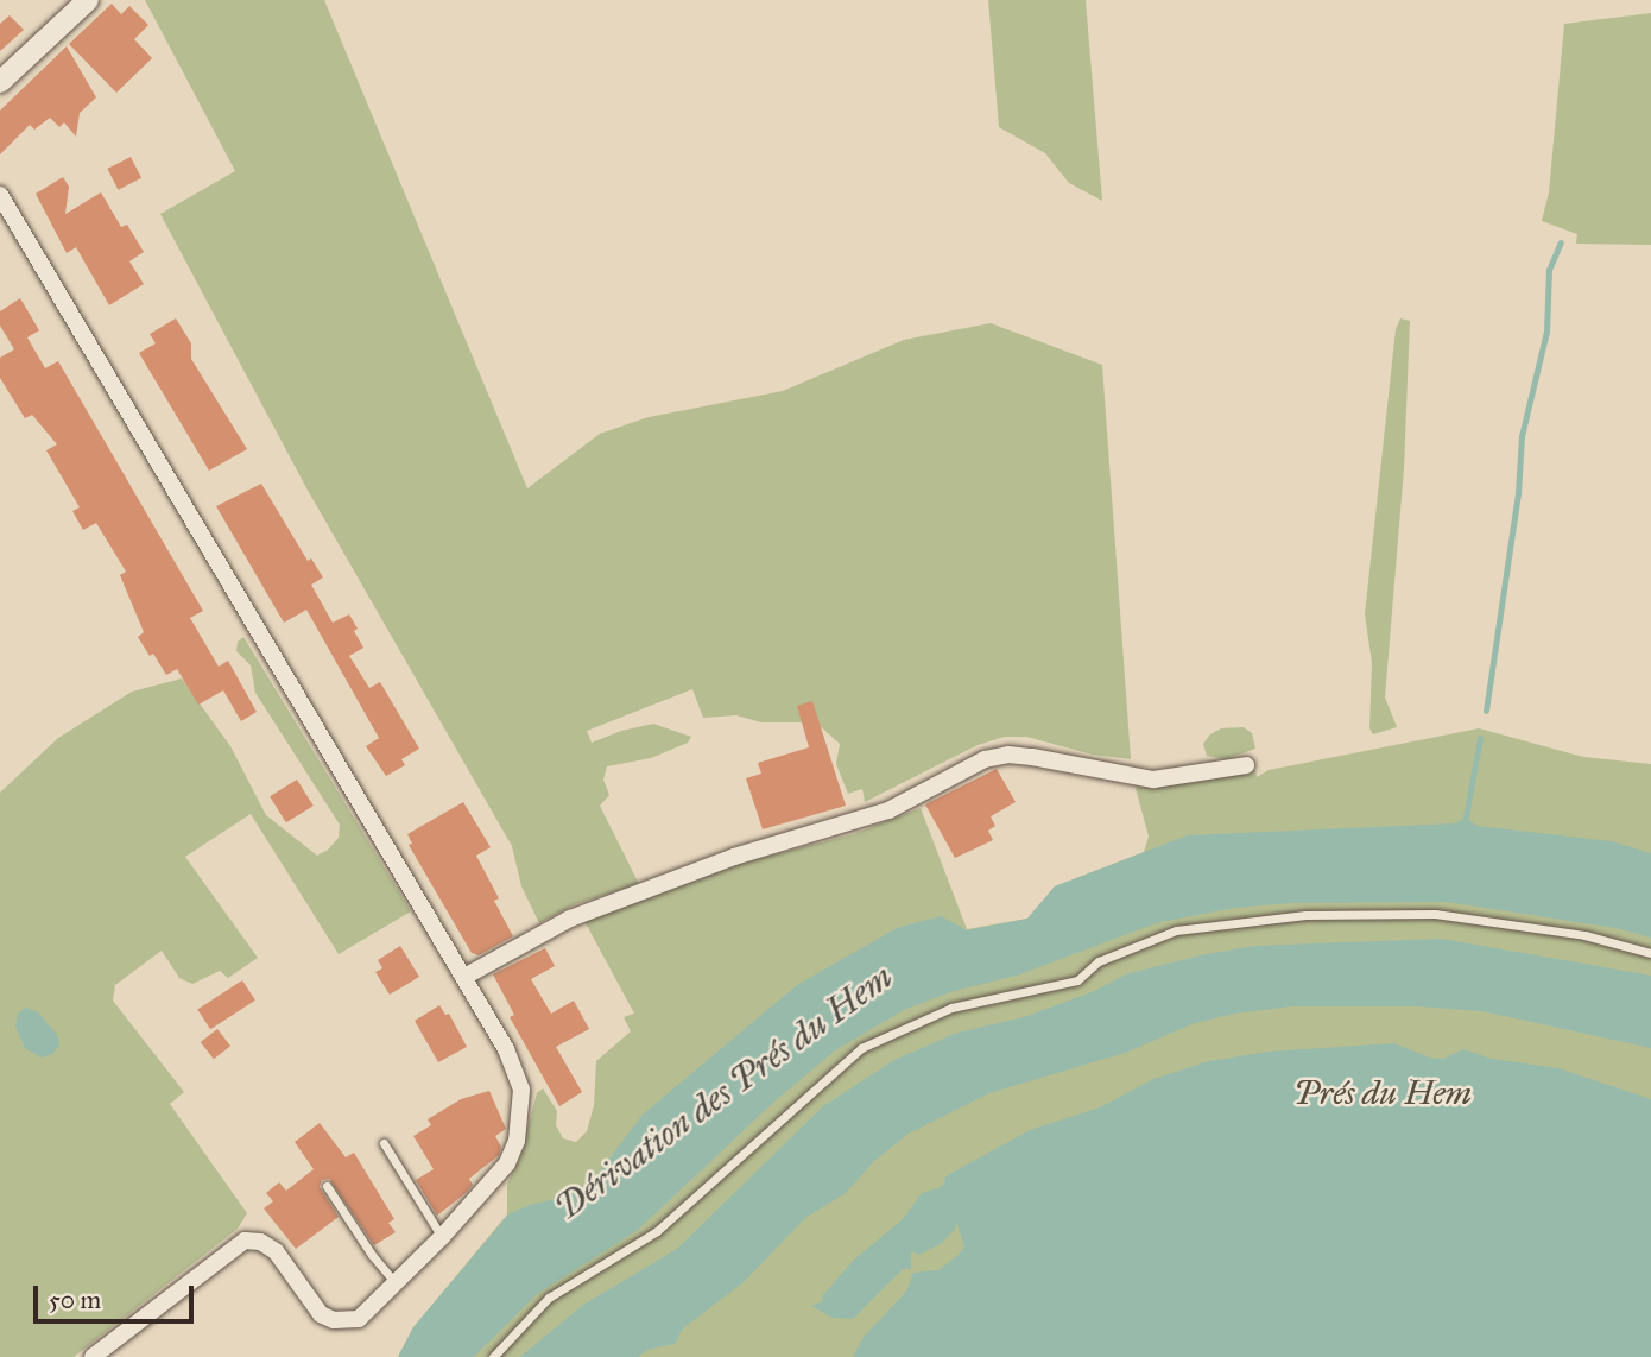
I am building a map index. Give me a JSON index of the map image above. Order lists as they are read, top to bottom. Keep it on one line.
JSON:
{"water":["Dérivation des Prés du Hem"],"parks":["Prés du Hem"],"scale_bar":"50 m"}
